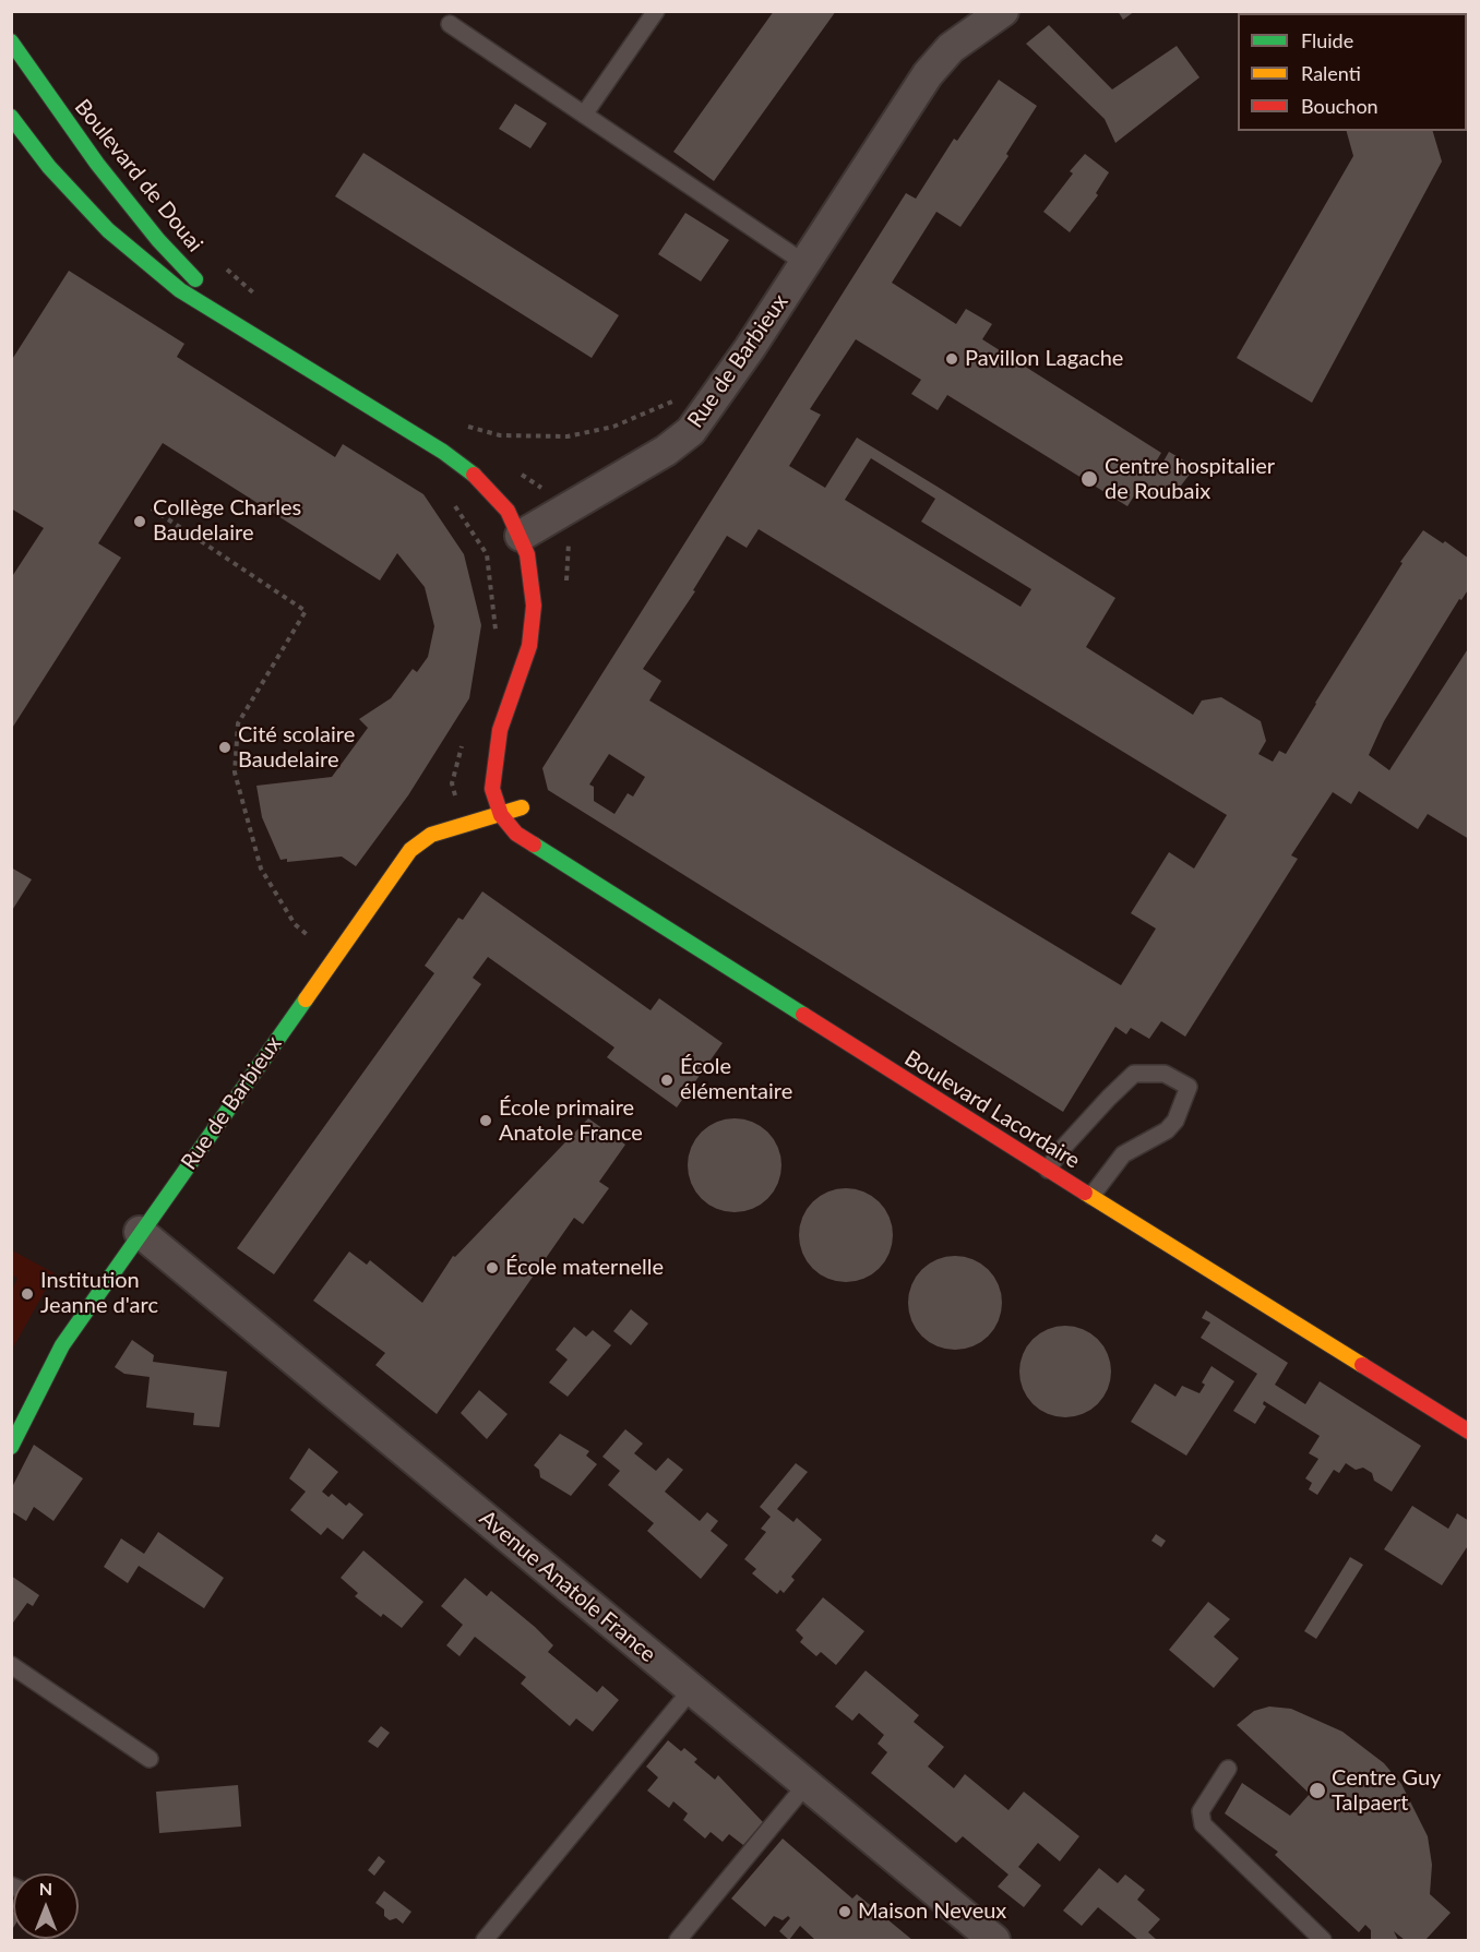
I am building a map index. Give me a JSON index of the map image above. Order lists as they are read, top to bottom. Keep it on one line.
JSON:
{"streets":{"main road":["Boulevard de Douai","Rue de Barbieux","Boulevard Lacordaire"],"street":["Avenue Anatole France"]},"crossings":[["Boulevard de Douai","Rue de Barbieux"],["Rue de Barbieux","Boulevard Lacordaire"],["Rue de Barbieux","Avenue Anatole France"]],"places":["Pavillon Lagache","Centre hospitalier de Roubaix","Collège Charles Baudelaire","Cité scolaire Baudelaire","École élémentaire","École primaire Anatole France","École maternelle","Institution Jeanne d'arc","Centre Guy Talpaert","Maison Neveux"],"legend":["Fluide","Ralenti","Bouchon"],"north":"top"}
